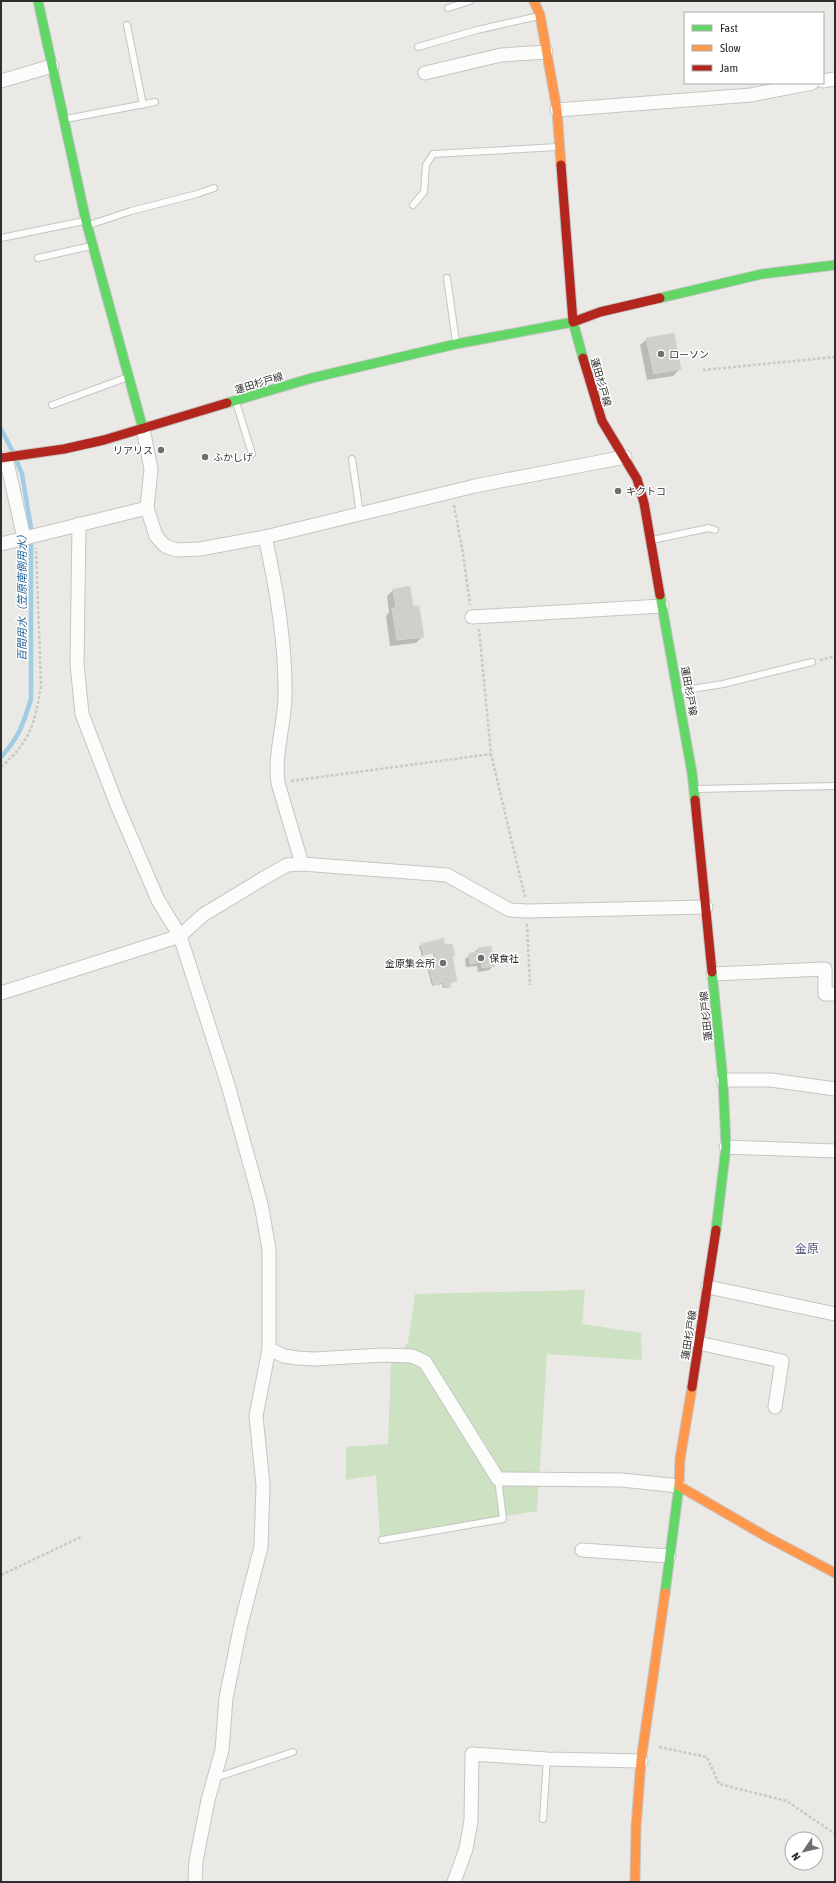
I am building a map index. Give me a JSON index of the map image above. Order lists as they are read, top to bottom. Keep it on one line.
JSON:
{"streets":{"main road":["蓮田杉戸線"]},"districts":["金原"],"water":["百間用水（笠原南側用水）"],"places":["ローソン","リアリス","ふかしげ","キクトコ","保食社","金原集会所"],"legend":["Fast","Slow","Jam"],"north":"bottom left"}
